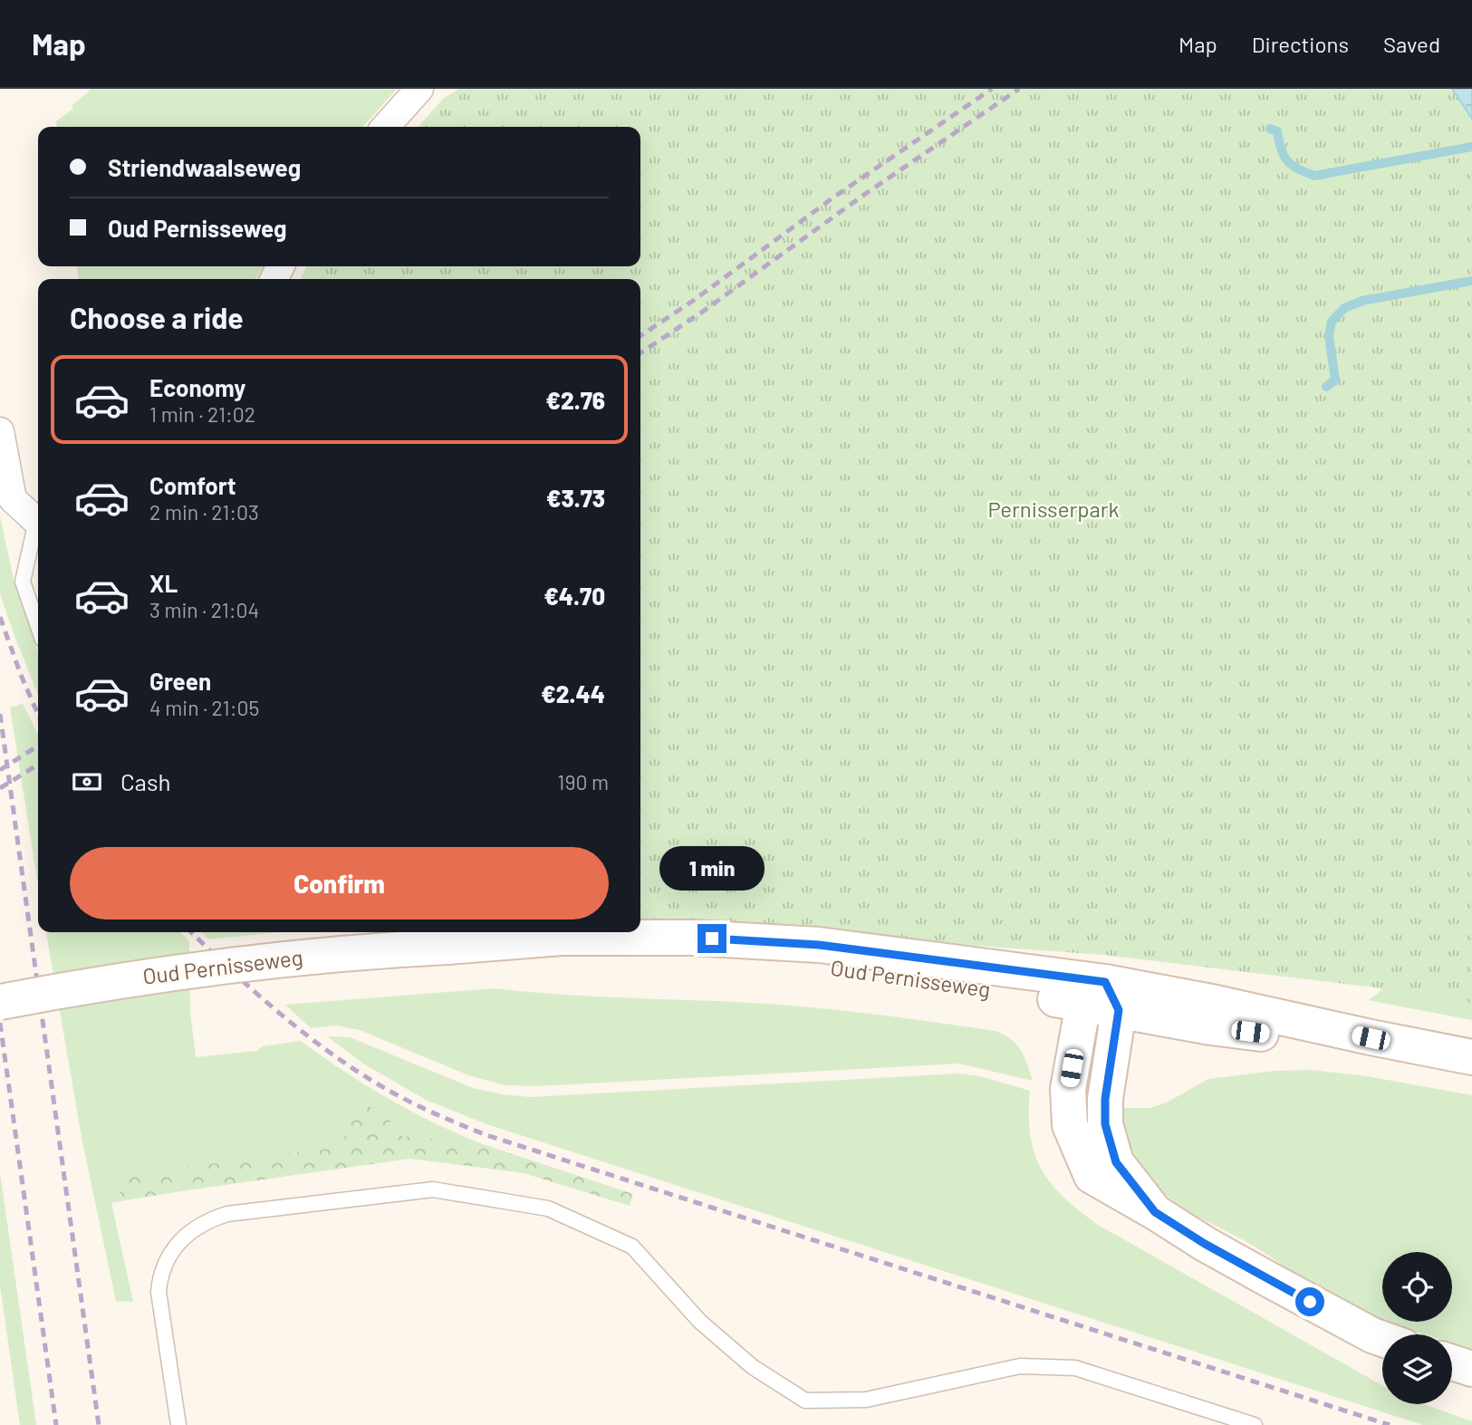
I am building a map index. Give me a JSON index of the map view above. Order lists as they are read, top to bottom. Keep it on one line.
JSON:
{"streets":{"street":["Oud Pernisseweg"]},"parks":["Pernisserpark"],"page":{"header":"Map","nav":["Map","Directions","Saved"],"banner":["Striendwaalseweg","Oud Pernisseweg"],"heading":"Choose a ride","list":[{"name":"Economy","note":"1 min · 21:02","value":"€2.76"},{"name":"Comfort","note":"2 min · 21:03","value":"€3.73"},{"name":"XL","note":"3 min · 21:04","value":"€4.70"},{"name":"Green","note":"4 min · 21:05","value":"€2.44"}],"pay":["Cash","190 m"],"buttons":"Confirm","bubble":"1 min"}}
